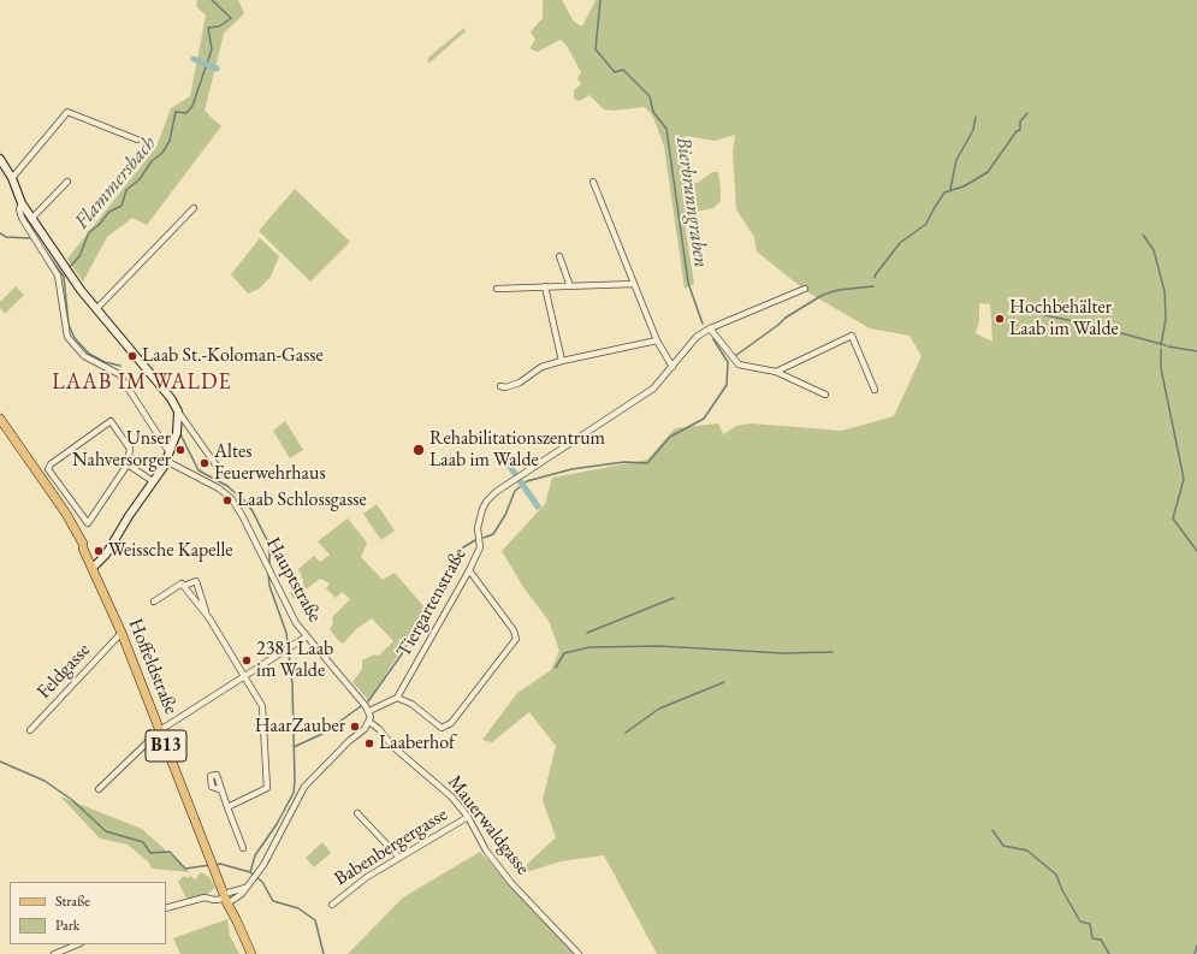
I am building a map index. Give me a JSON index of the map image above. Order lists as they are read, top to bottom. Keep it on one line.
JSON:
{"streets":{"main road":["Hoffeldstraße","B13"],"street":["Hauptstraße","Tiergartenstraße","Feldgasse","Mauerwaldgasse","Babenbergergasse"]},"crossings":[["Hoffeldstraße","Feldgasse"],["Mauerwaldgasse","Babenbergergasse"]],"districts":["LAAB IM WALDE"],"water":["Flammersbach","Bierbrunngraben"],"places":["Hochbehälter Laab im Walde","Laab St.-Koloman-Gasse","Unser Nahversorger","Rehabilitationszentrum Laab im Walde","Altes Feuerwehrhaus","Laab Schlossgasse","Weissche Kapelle","2381 Laab im Walde","HaarZauber","Laaberhof"],"legend":["Straße","Park"]}
